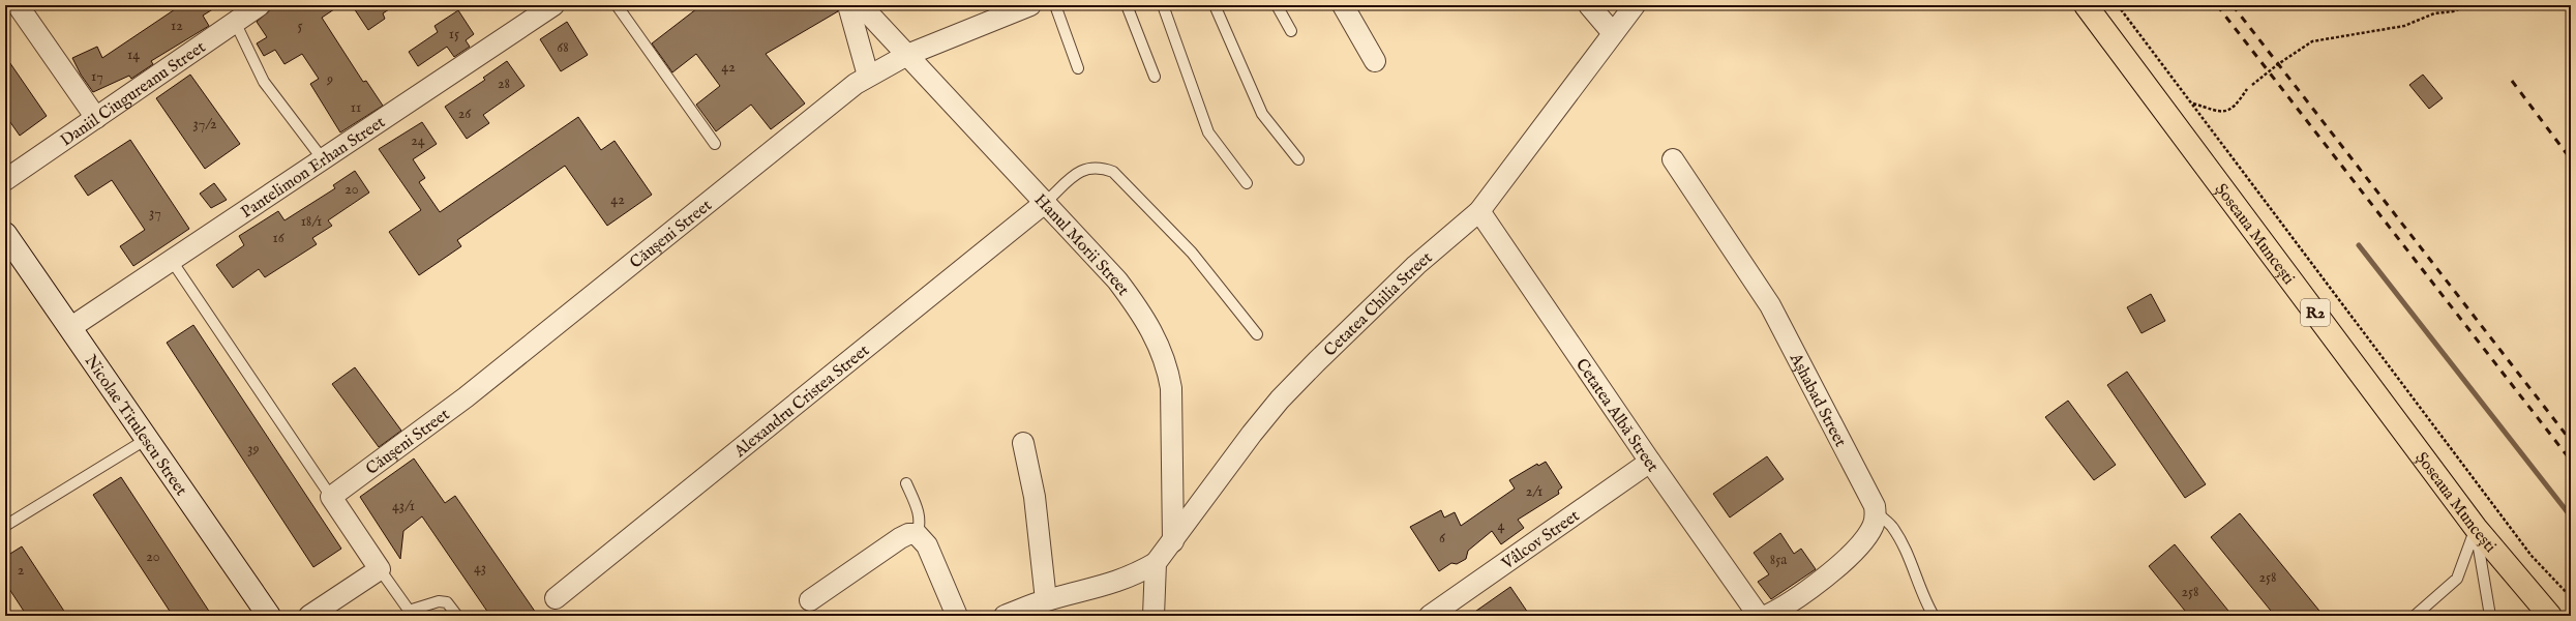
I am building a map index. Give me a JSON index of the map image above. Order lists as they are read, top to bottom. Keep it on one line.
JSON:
{"streets":{"main road":["Șoseaua Muncești","R2"],"street":["Daniil Ciugureanu Street","Pantelimon Erhan Street","Căușeni Street","Hanul Morii Street","Cetatea Chilia Street","Alexandru Cristea Street","Așhabad Street","Cetatea Albă Street","Nicolae Titulescu Street","Vâlcov Street"]},"crossings":[["Pantelimon Erhan Street","Nicolae Titulescu Street"],["Căușeni Street","Hanul Morii Street"],["Hanul Morii Street","Cetatea Chilia Street"],["Hanul Morii Street","Alexandru Cristea Street"],["Cetatea Chilia Street","Cetatea Albă Street"],["Cetatea Albă Street","Vâlcov Street"]],"house_numbers":["12","5","15","68","14","42","17","9","28","11","26","37/2","24","20","42","37","18/1","16","39","2/1","43/1","4","6","20","85a","43","2","258","258"]}
